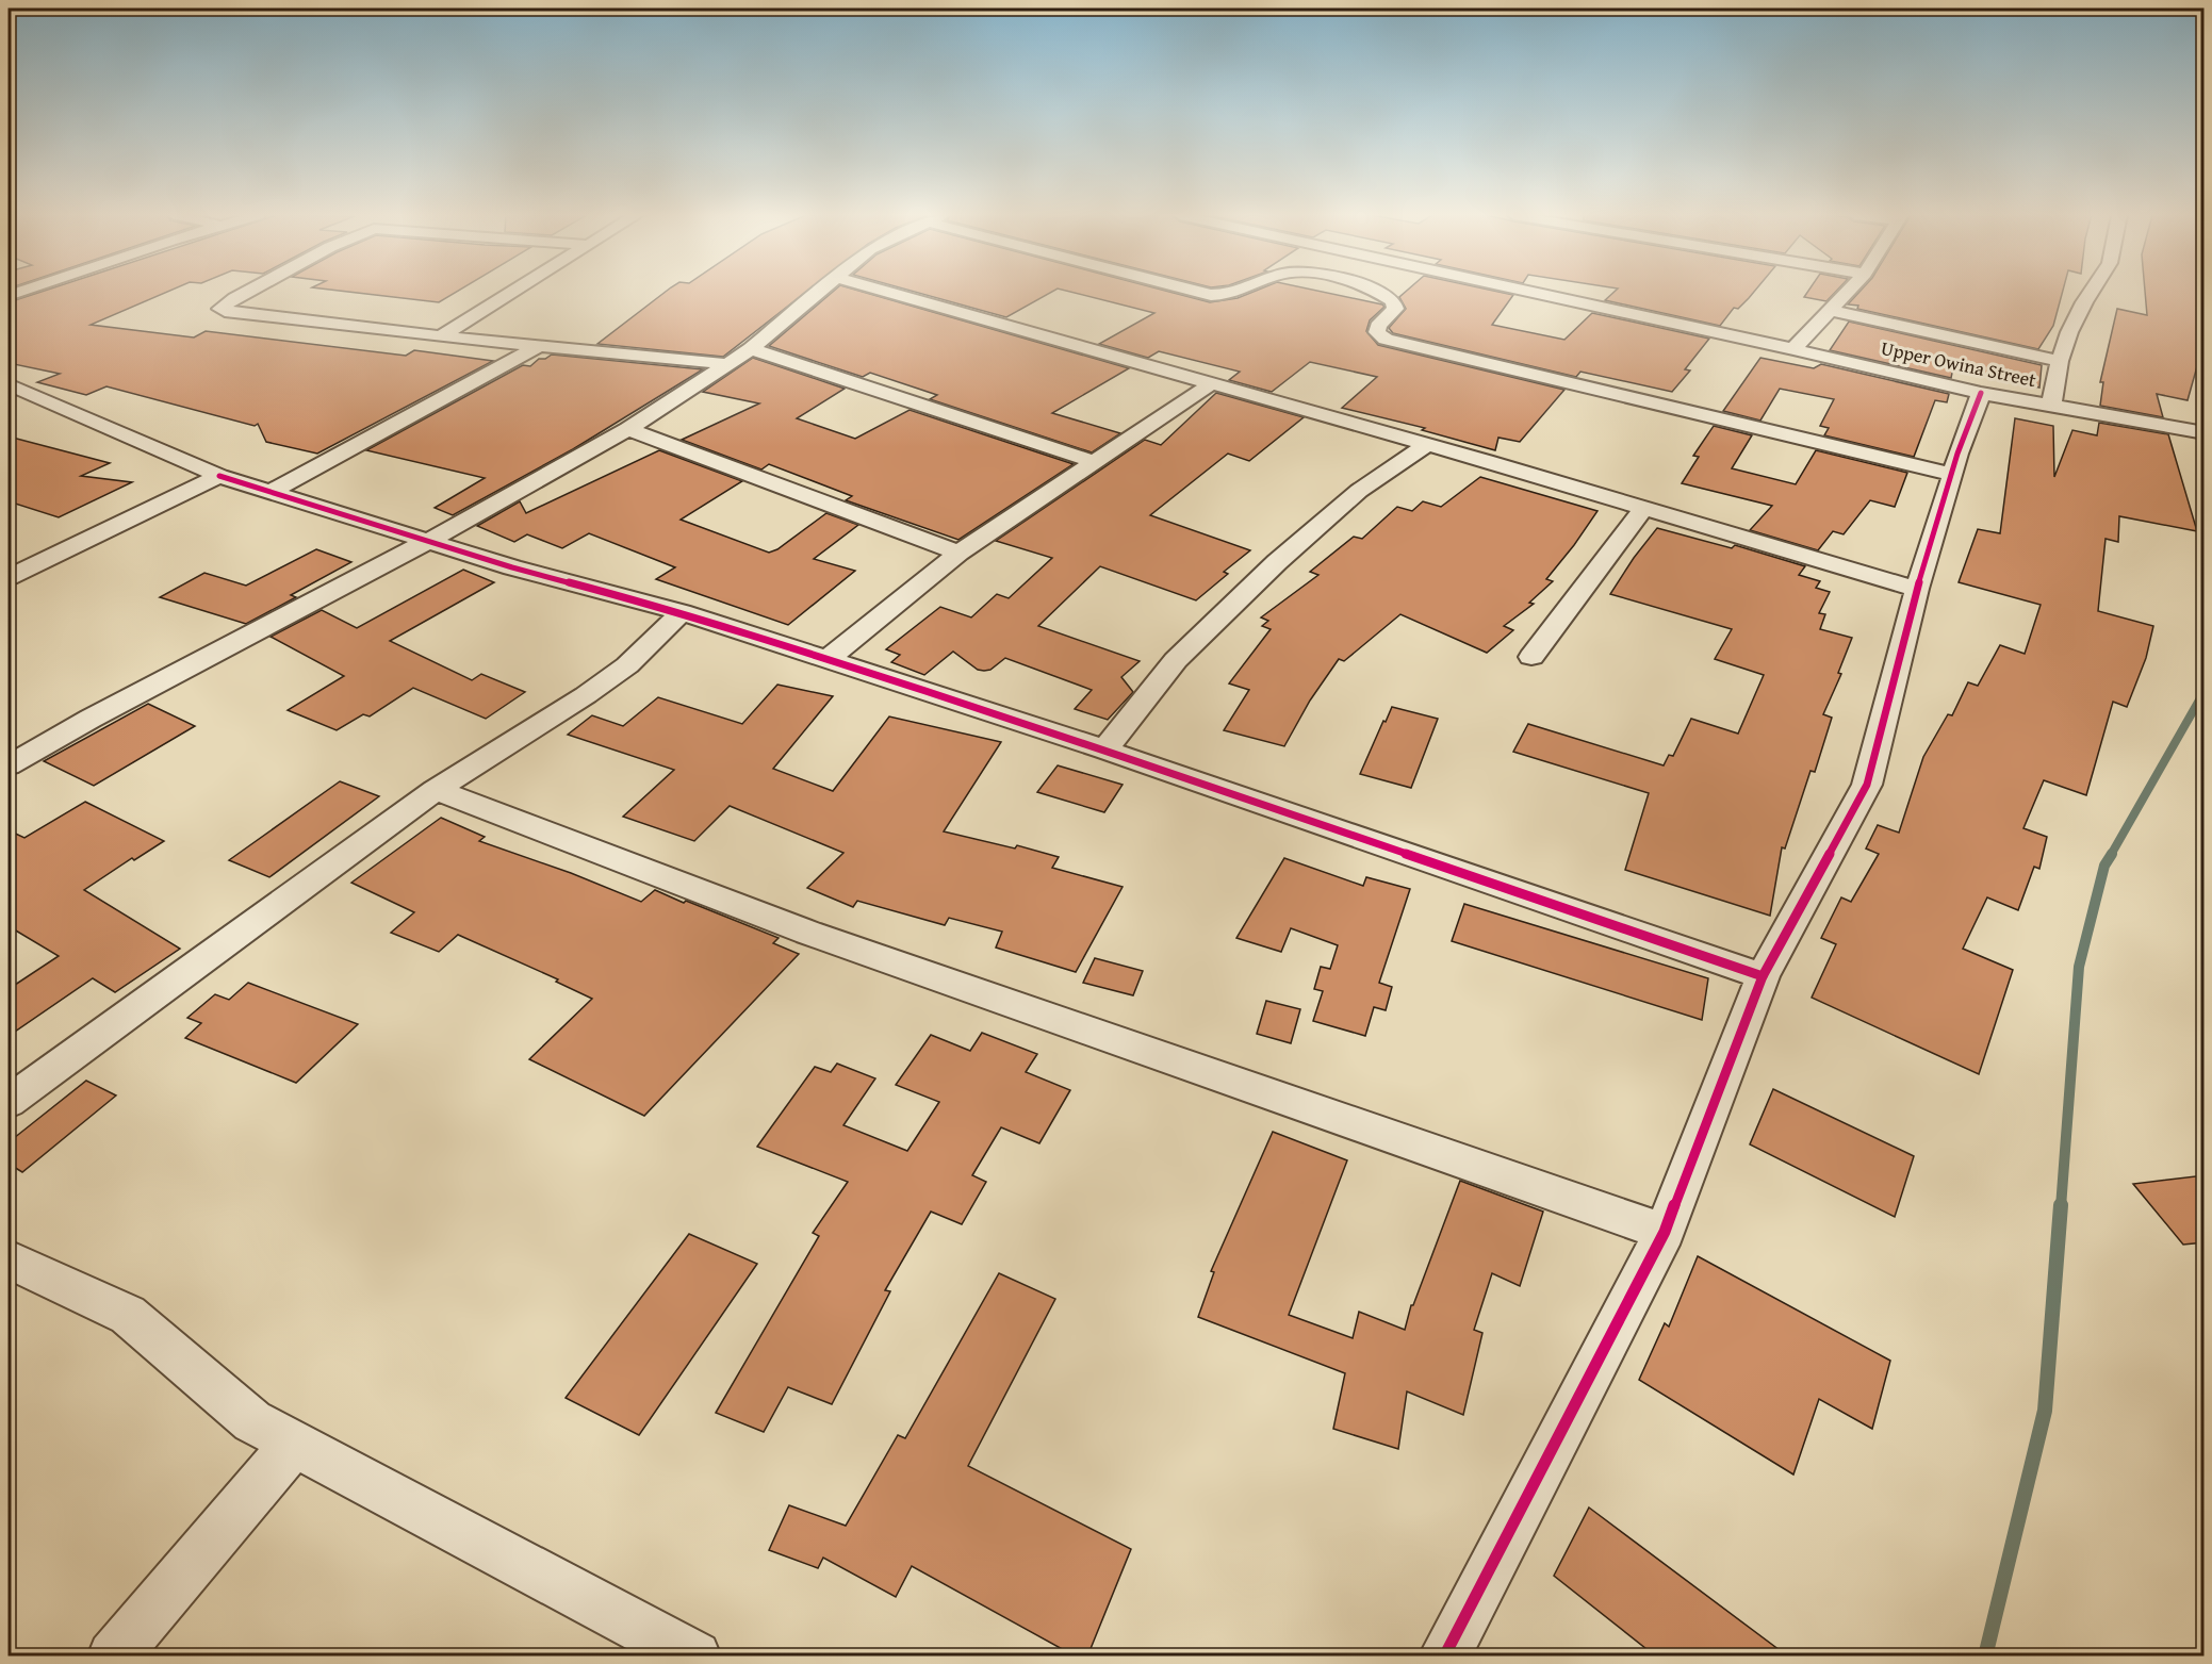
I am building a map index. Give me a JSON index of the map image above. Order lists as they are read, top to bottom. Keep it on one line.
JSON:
{"streets":{"street":["Upper Owina Street"]}}
